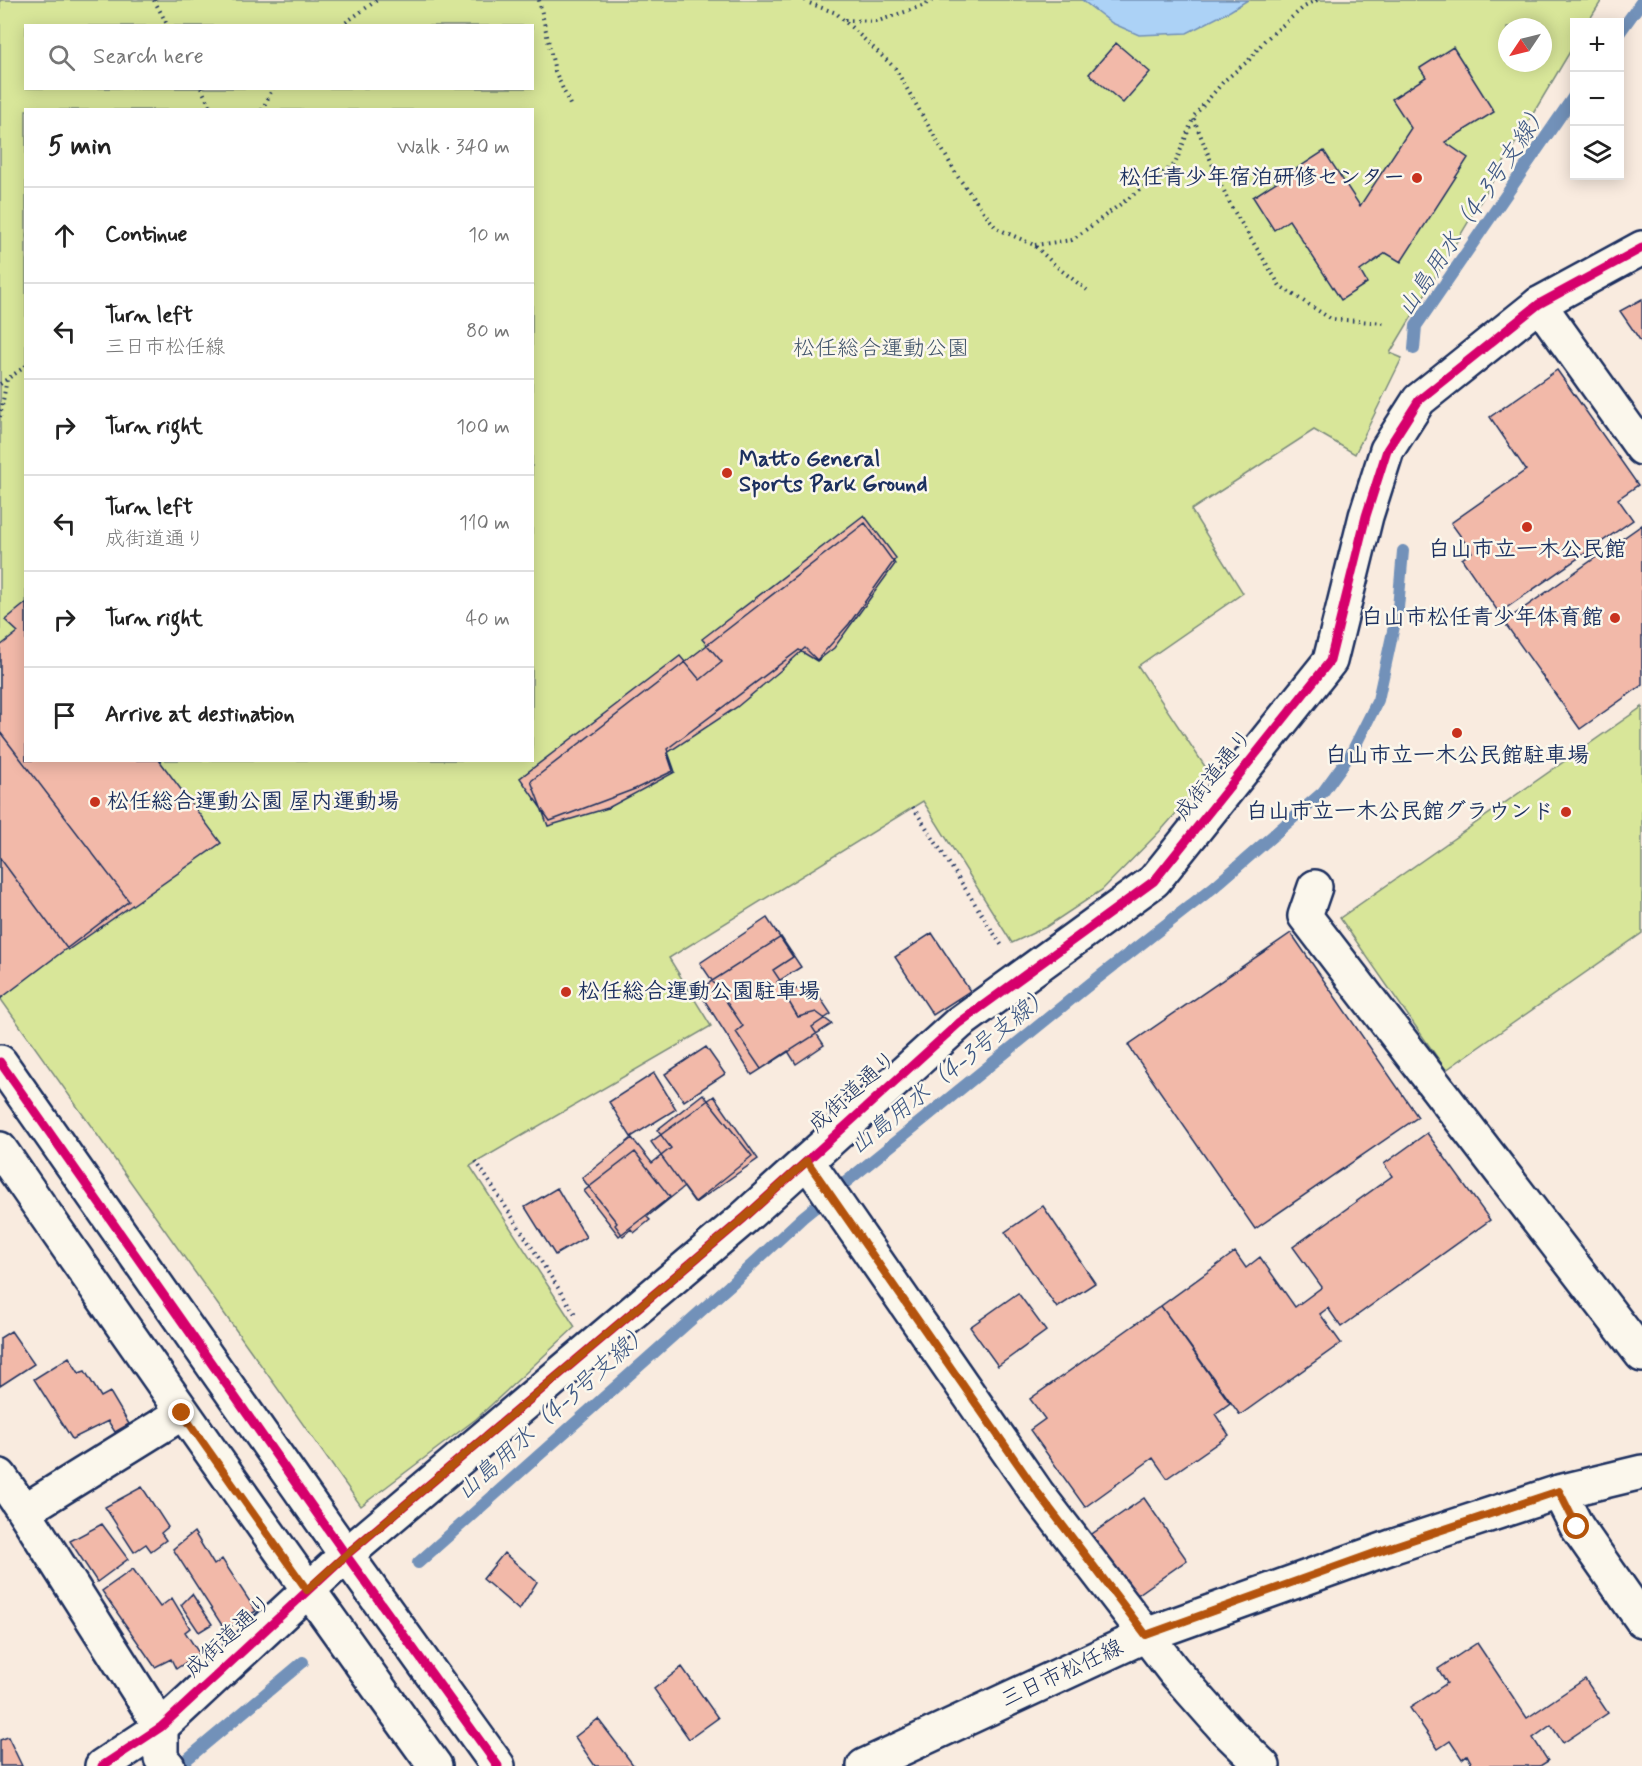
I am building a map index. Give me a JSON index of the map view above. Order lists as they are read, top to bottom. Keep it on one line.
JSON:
{"streets":{"street":["成街道通り","三日市松任線"]},"water":["山島用水（4-3号支線）"],"parks":["松任総合運動公園"],"places":["松任青少年宿泊研修センター","Matto General Sports Park Ground","白山市立一木公民館","白山市松任青少年体育館","白山市立一木公民館駐車場","松任総合運動公園 屋内運動場","白山市立一木公民館グラウンド","松任総合運動公園駐車場"],"north":"bottom left","page":{"map_buttons":["+","−"],"search":"Search here","heading":["5 min","Walk · 340 m"],"list":[["Continue","10 m"],["Turn left","三日市松任線","80 m"],["Turn right","100 m"],["Turn left","成街道通り","110 m"],["Turn right","40 m"],"Arrive at destination"]}}
